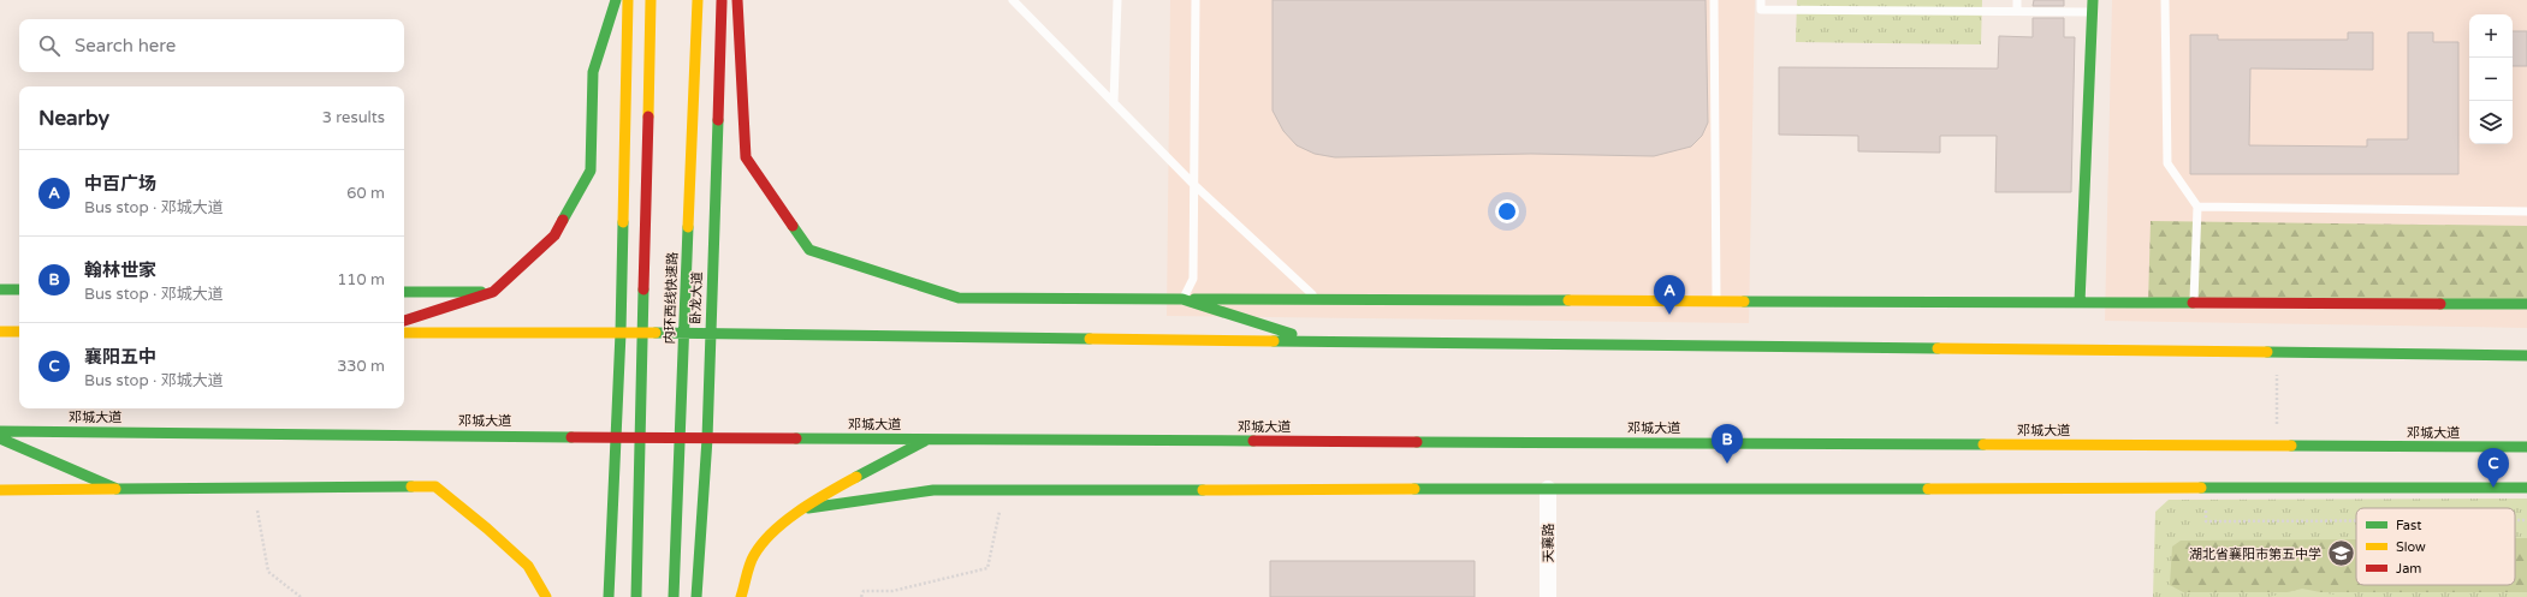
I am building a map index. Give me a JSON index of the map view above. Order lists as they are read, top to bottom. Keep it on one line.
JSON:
{"streets":{"main road":["内环西线快速路","卧龙大道","邓城大道"],"street":["天襄路"]},"crossings":[["卧龙大道","邓城大道"]],"places":{"school or university":["湖北省襄阳市第五中学"]},"legend":["Fast","Slow","Jam"],"page":{"map_buttons":["+","−"],"search":"Search here","heading":["Nearby","3 results"],"list":[{"mark":"A","name":"中百广场","note":"Bus stop · 邓城大道","value":"60 m"},{"mark":"B","name":"翰林世家","note":"Bus stop · 邓城大道","value":"110 m"},{"mark":"C","name":"襄阳五中","note":"Bus stop · 邓城大道","value":"330 m"}],"pins":["A","B","C"]}}
